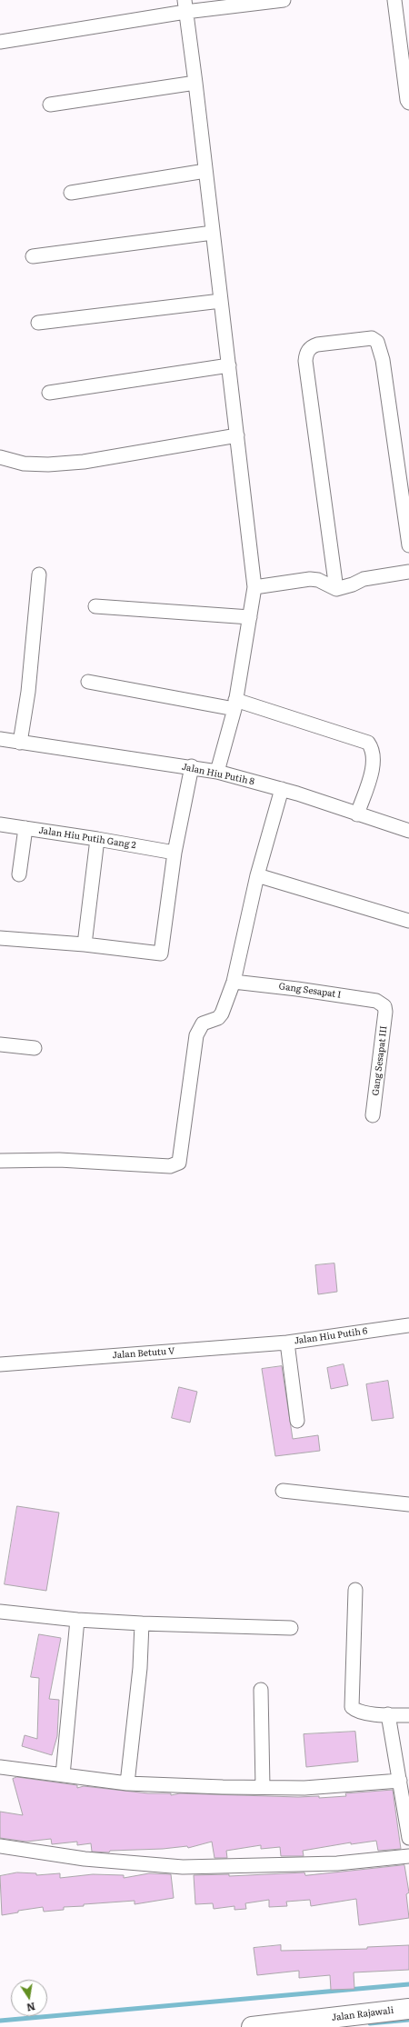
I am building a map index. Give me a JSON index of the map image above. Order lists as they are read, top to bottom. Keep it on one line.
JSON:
{"streets":{"main road":["Jalan Rajawali"],"street":["Jalan Hiu Putih 8","Jalan Hiu Putih Gang 2","Gang Sesapat I","Gang Sesapat III","Jalan Hiu Putih 6","Jalan Betutu V"]},"crossings":[["Gang Sesapat I","Gang Sesapat III"],["Jalan Hiu Putih 6","Jalan Betutu V"]],"north":"bottom"}
